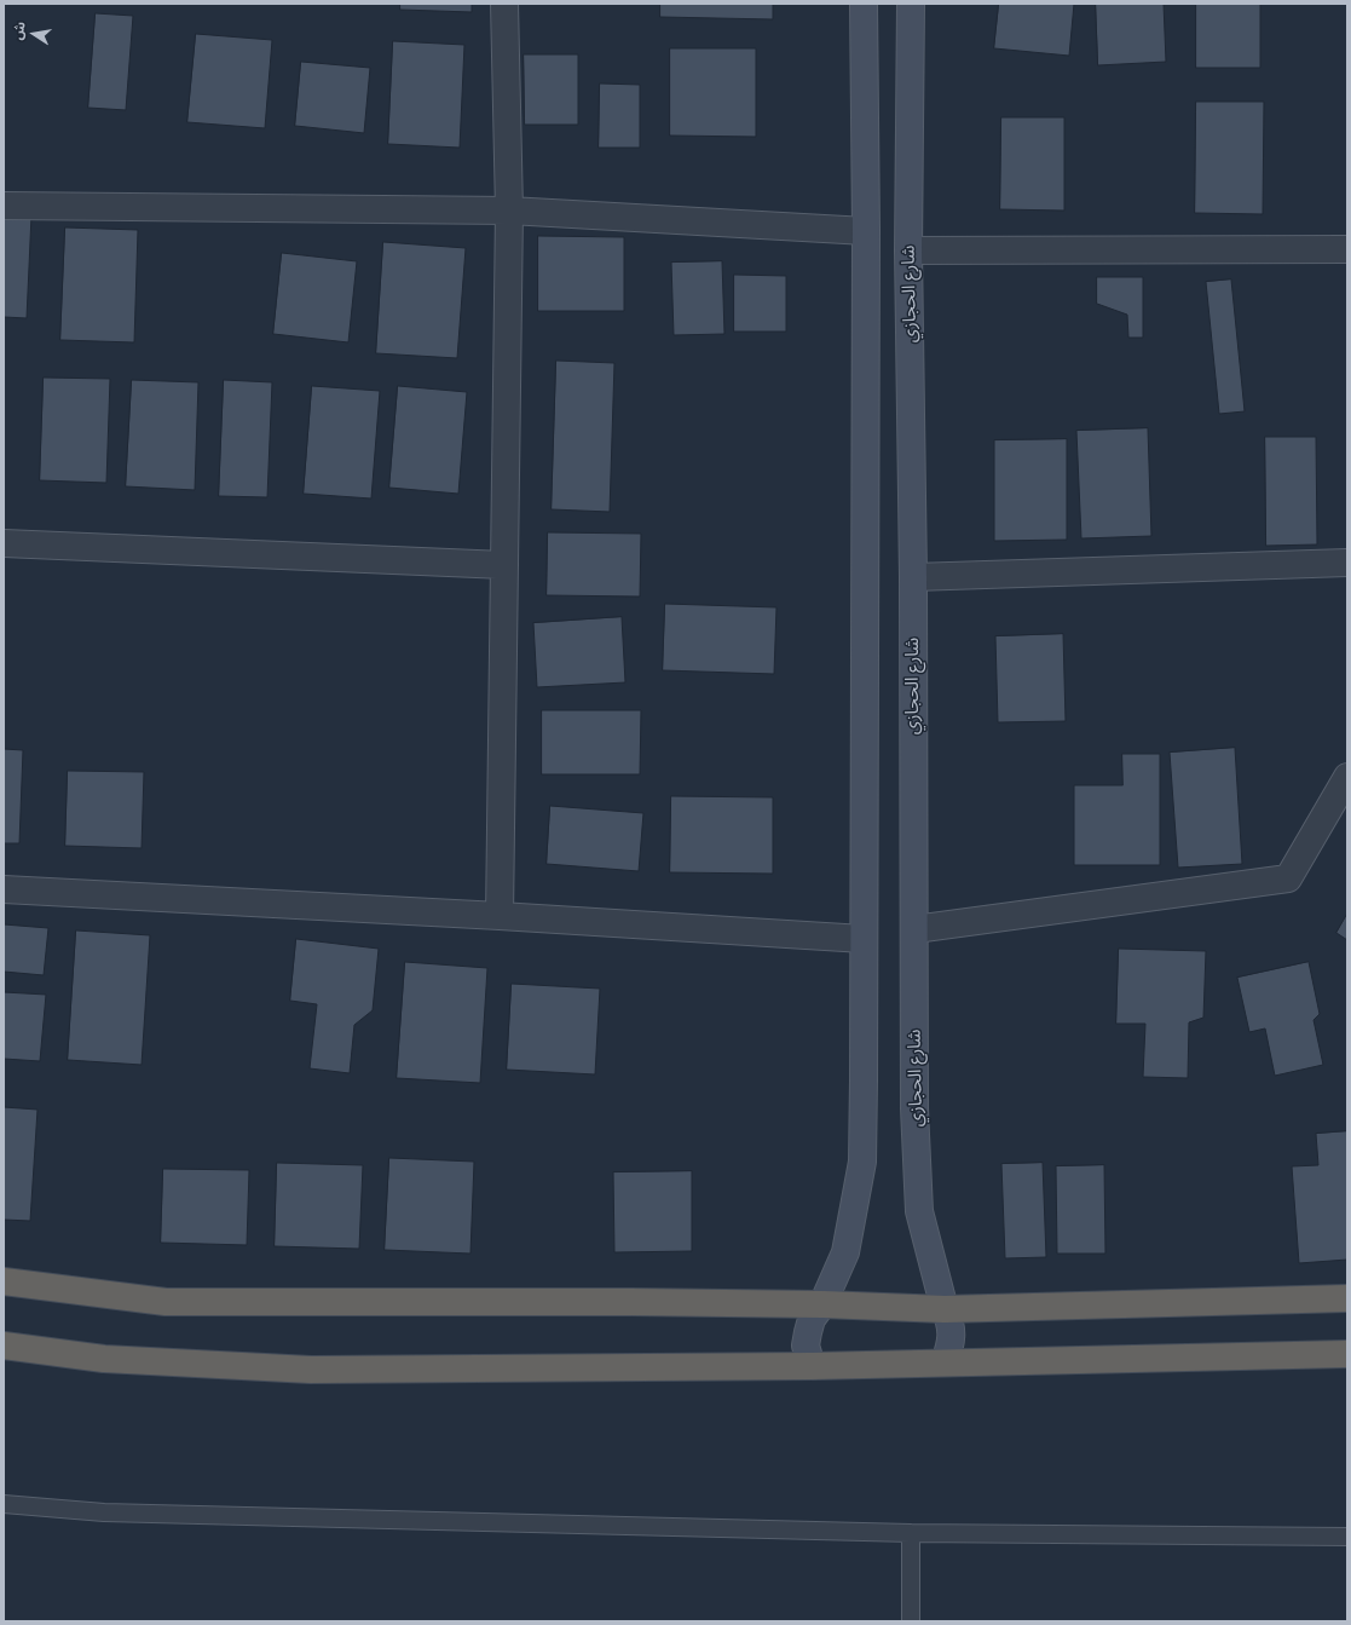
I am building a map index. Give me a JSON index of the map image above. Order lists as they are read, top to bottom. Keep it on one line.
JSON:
{"streets":{"main road":["شارع الحجازي"]},"north":"left"}
